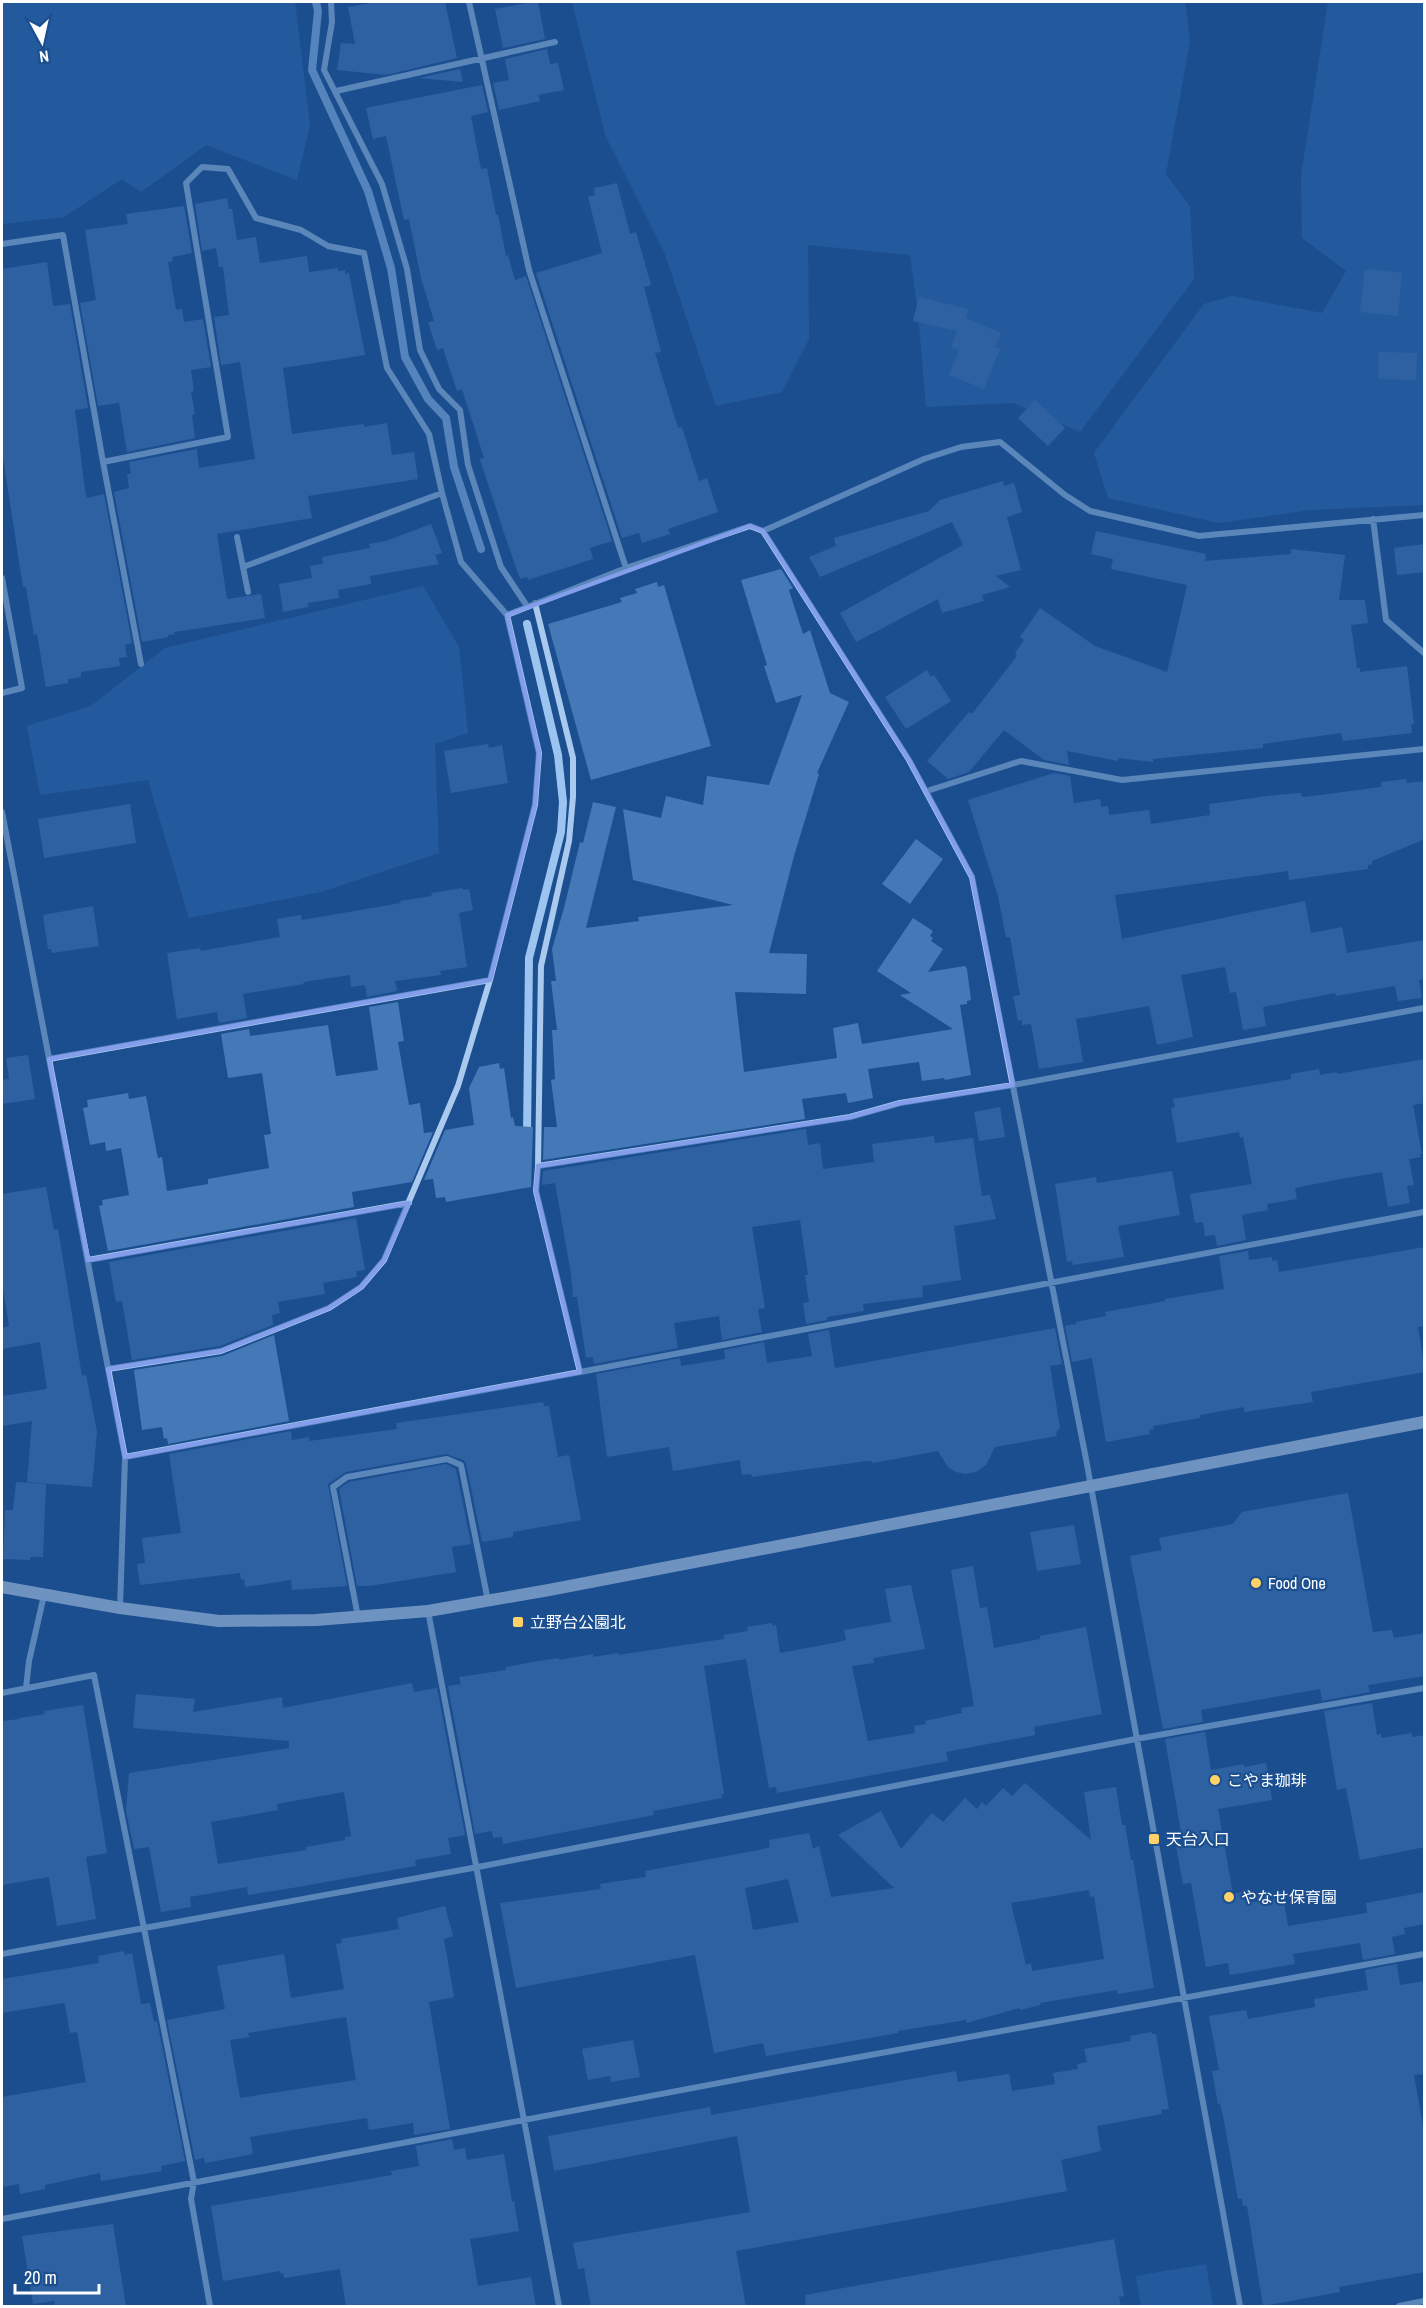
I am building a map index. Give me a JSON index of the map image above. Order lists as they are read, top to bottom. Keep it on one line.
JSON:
{"places":{"other":["Food One","こやま珈琲","やなせ保育園"],"transit":["立野台公園北","天台入口"]},"scale_bar":"20 m","north":"bottom"}
